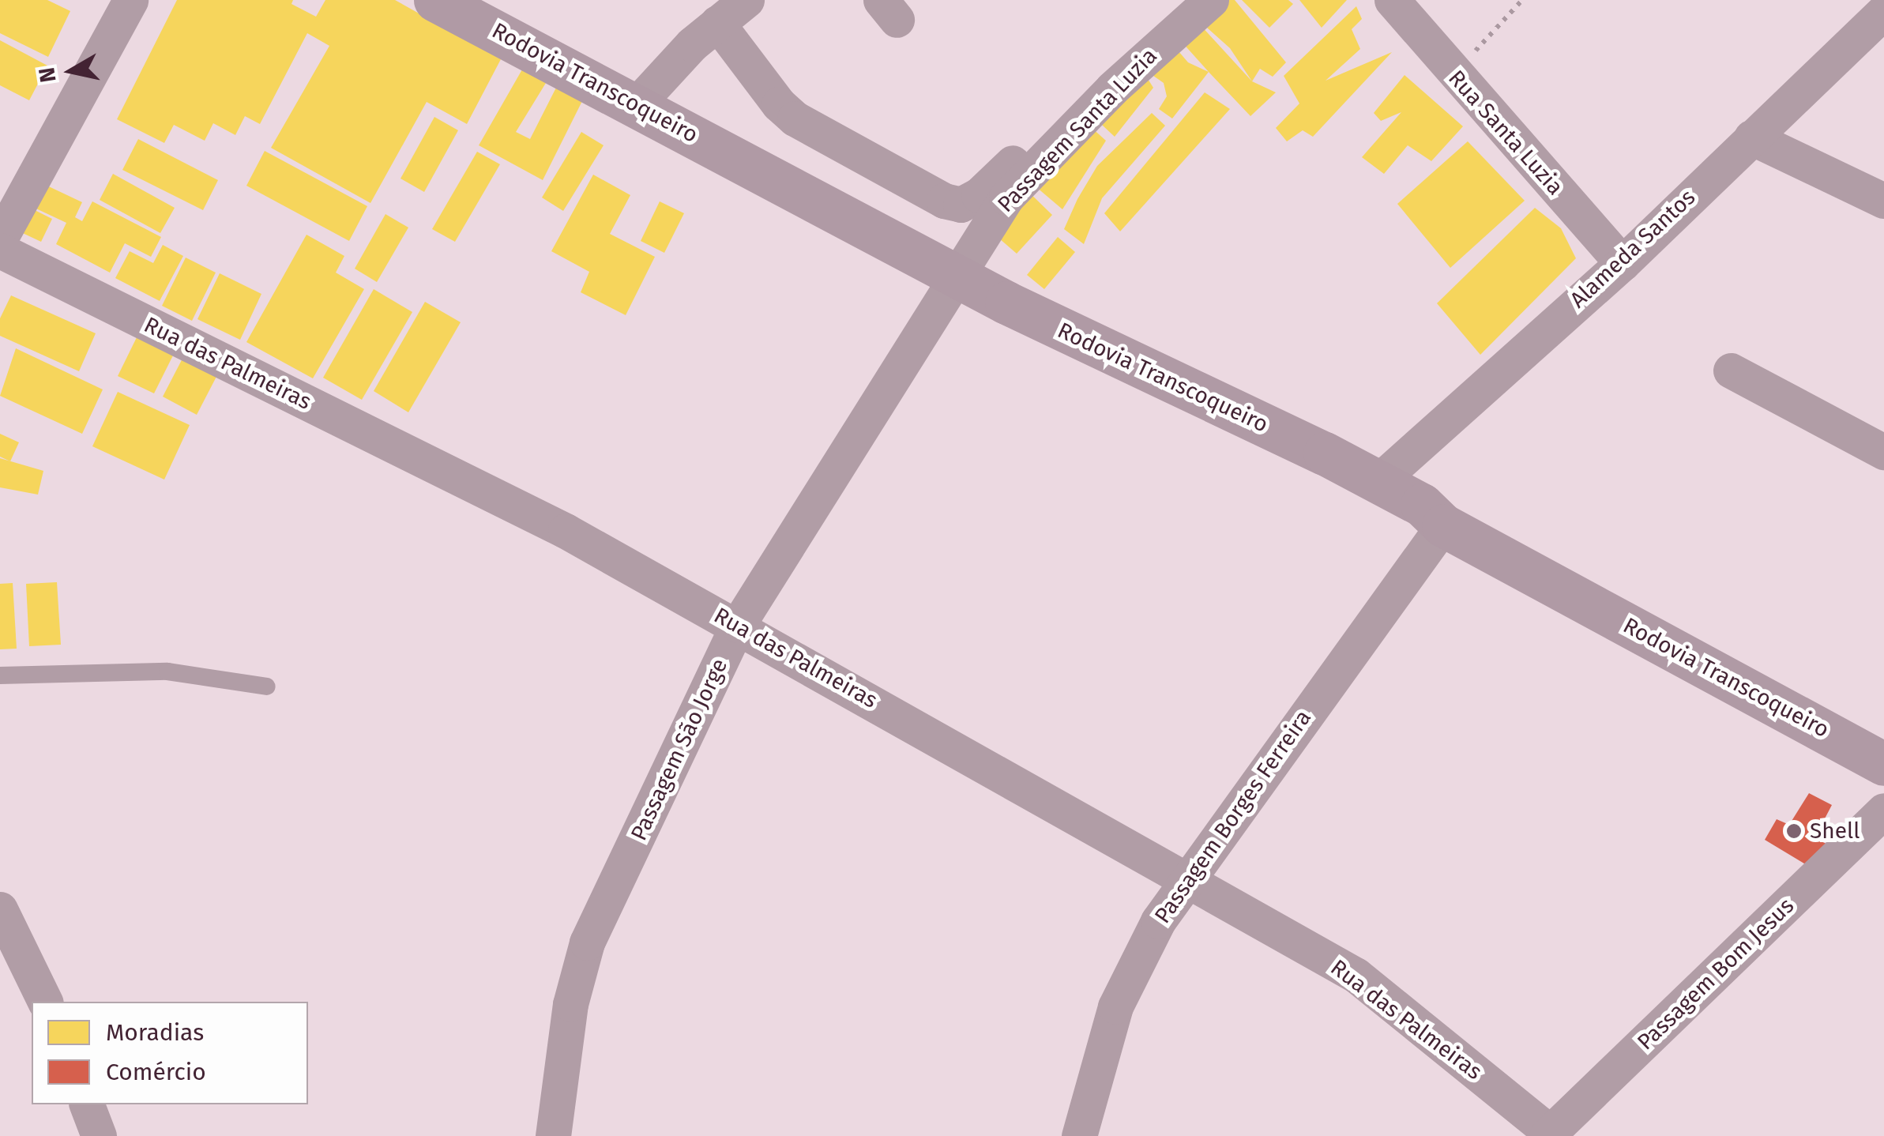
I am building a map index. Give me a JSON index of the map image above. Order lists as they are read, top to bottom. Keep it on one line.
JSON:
{"streets":{"main road":["Rodovia Transcoqueiro"],"street":["Passagem Santa Luzia","Rua Santa Luzia","Alameda Santos","Rua das Palmeiras","Passagem São Jorge","Passagem Borges Ferreira","Passagem Bom Jesus"]},"crossings":[["Rodovia Transcoqueiro","Passagem Santa Luzia"],["Rodovia Transcoqueiro","Alameda Santos"],["Rodovia Transcoqueiro","Passagem São Jorge"],["Rodovia Transcoqueiro","Passagem Borges Ferreira"],["Passagem Santa Luzia","Passagem São Jorge"],["Rua Santa Luzia","Alameda Santos"],["Rua das Palmeiras","Passagem São Jorge"],["Rua das Palmeiras","Passagem Borges Ferreira"],["Rua das Palmeiras","Passagem Bom Jesus"]],"places":["Shell"],"legend":["Moradias","Comércio"],"north":"left"}
